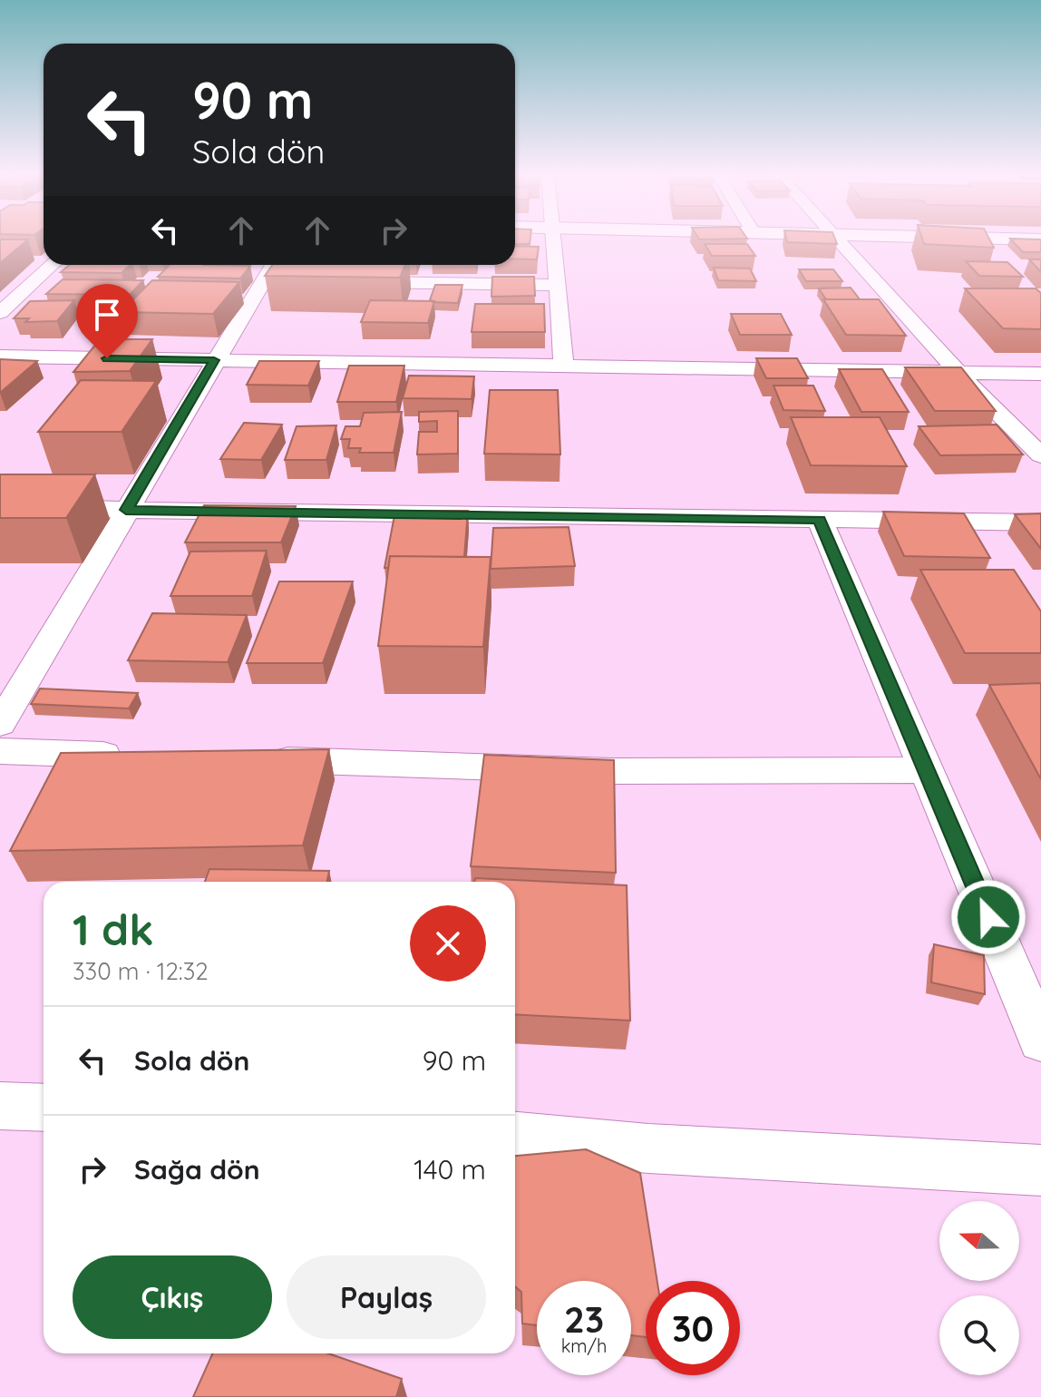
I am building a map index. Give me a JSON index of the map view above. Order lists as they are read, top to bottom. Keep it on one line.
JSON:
{"north":"left","page":{"turn":["90 m","Sola dön"],"heading":["1 dk","330 m · 12:32"],"list":[{"name":"Sola dön","value":"90 m"},{"name":"Sağa dön","value":"140 m"}],"buttons":["Çıkış","Paylaş"],"speed":"23 km/h","limit":"30"}}
